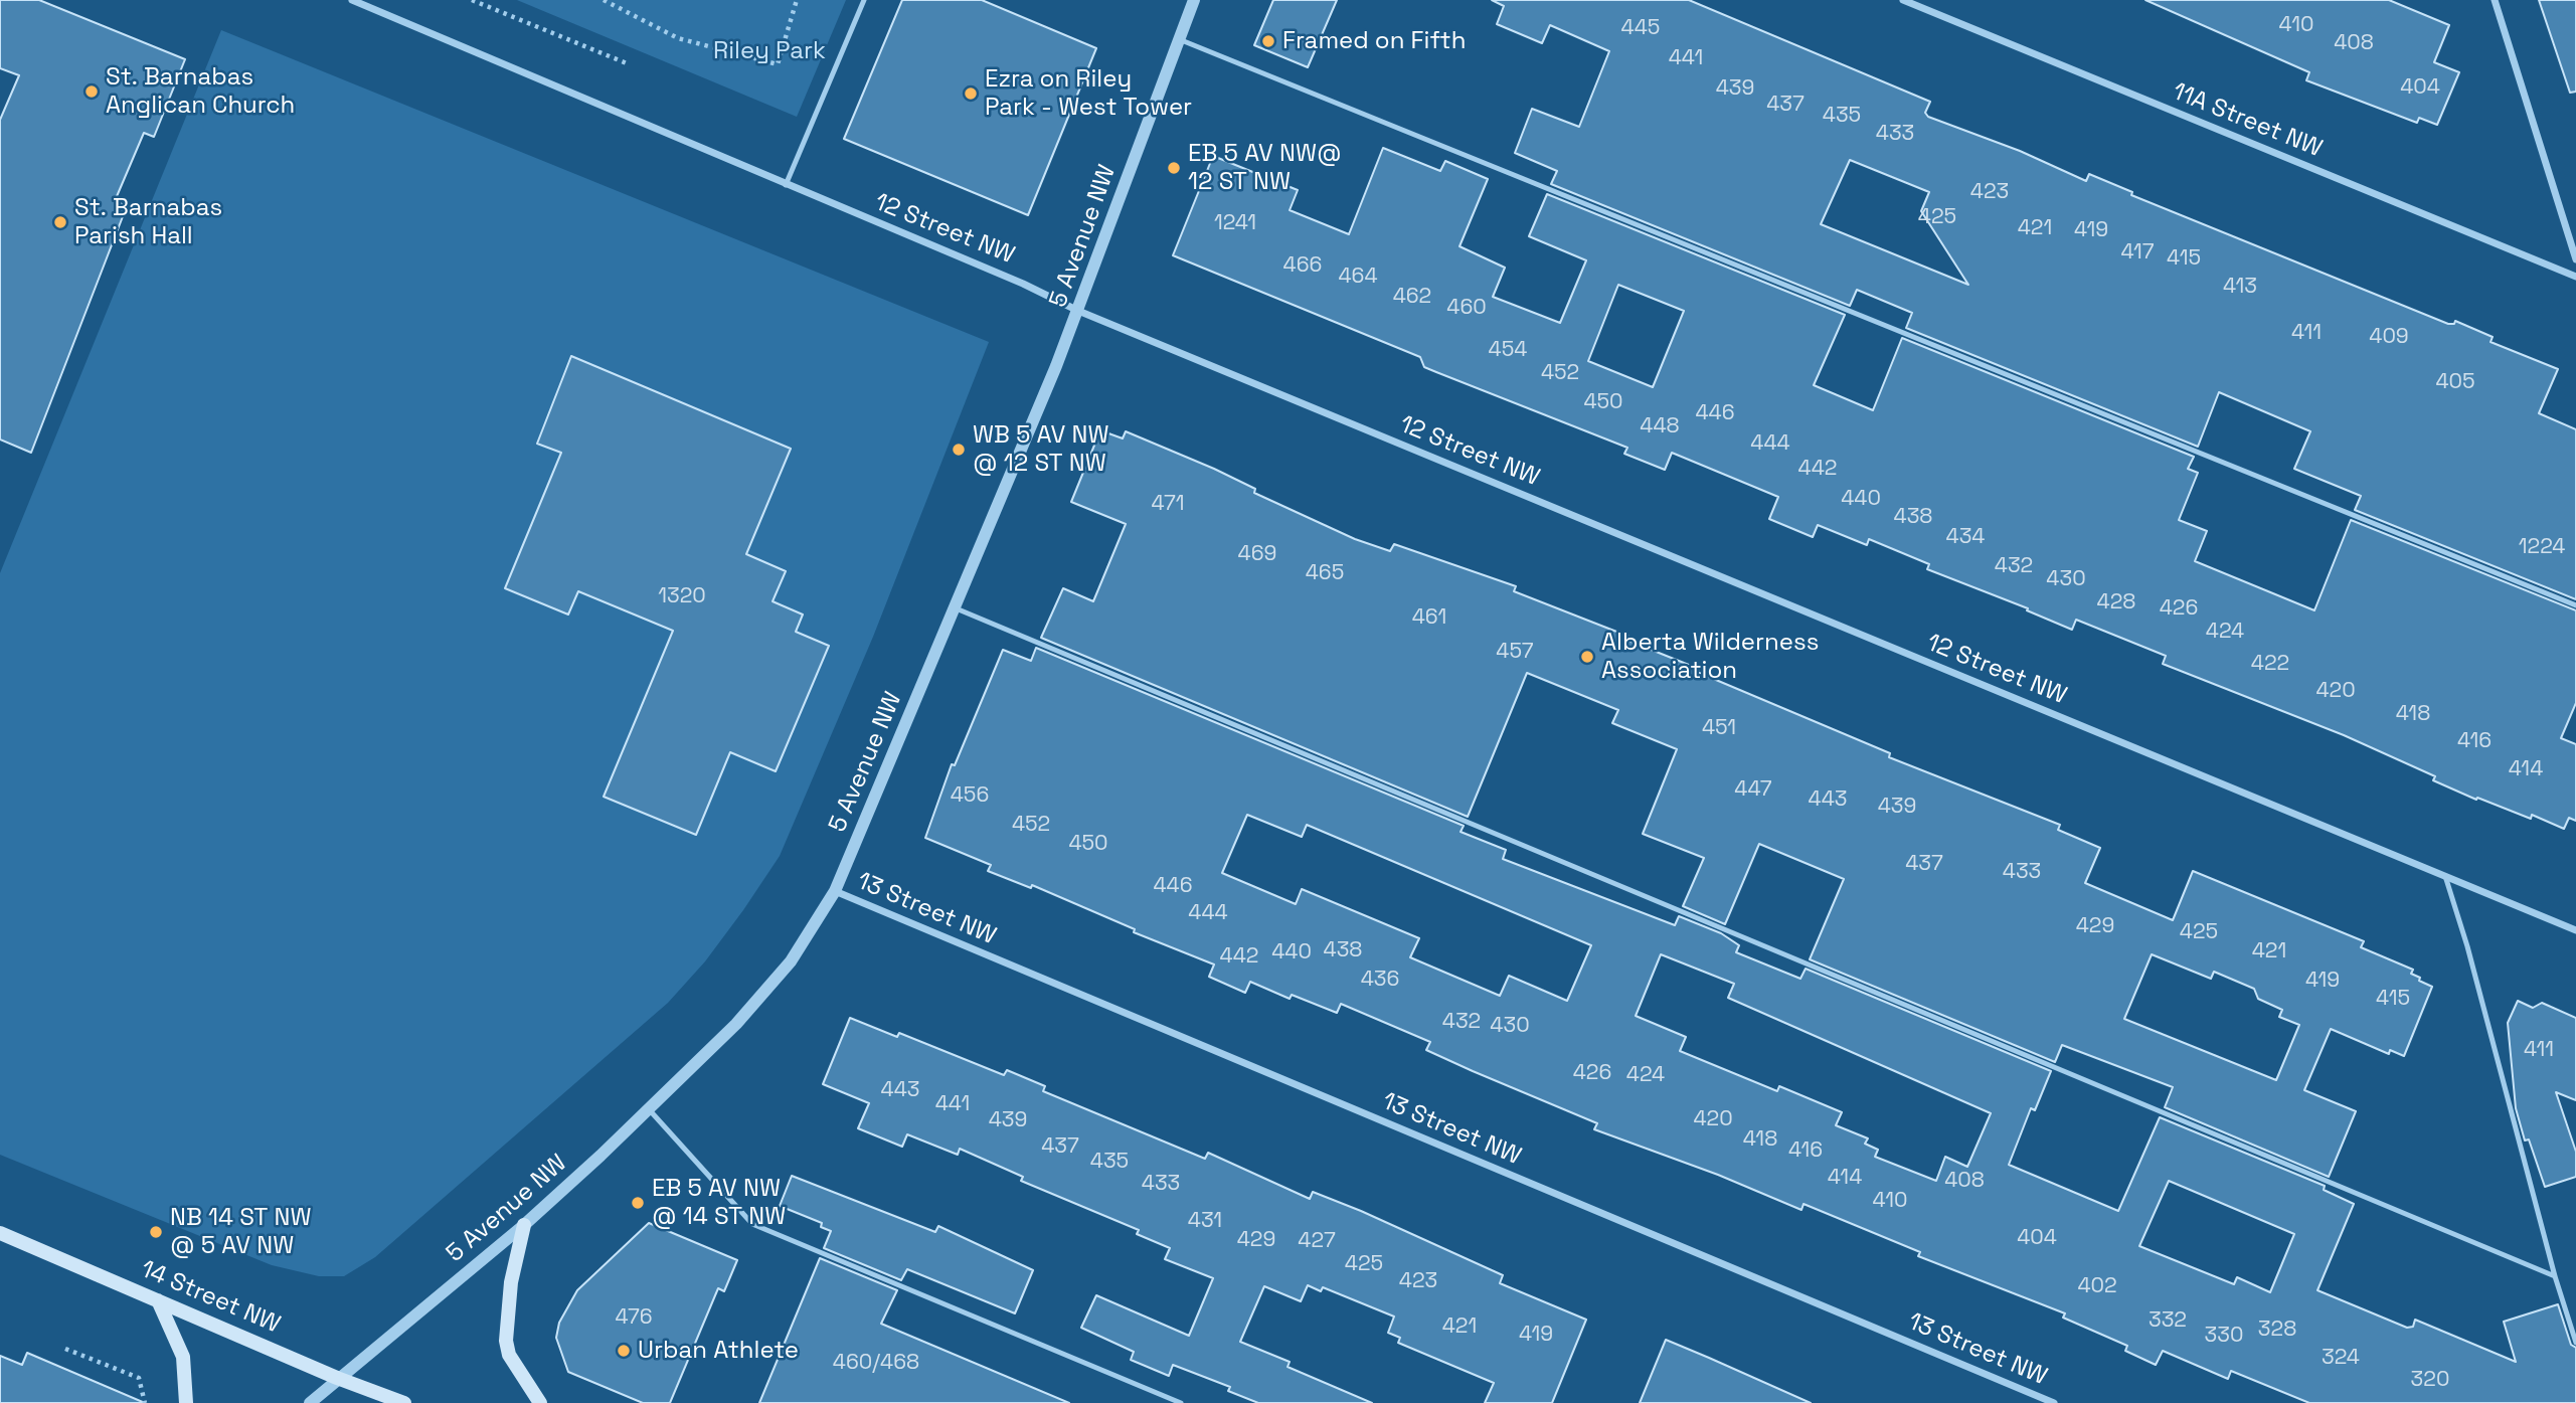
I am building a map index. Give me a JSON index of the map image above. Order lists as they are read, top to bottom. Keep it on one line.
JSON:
{"streets":{"main road":["14 Street NW"],"street":["11A Street NW","12 Street NW","5 Avenue NW","13 Street NW"]},"crossings":[["12 Street NW","5 Avenue NW"],["5 Avenue NW","13 Street NW"],["5 Avenue NW","14 Street NW"]],"parks":["Riley Park"],"places":["Framed on Fifth","St. Barnabas Anglican Church","Ezra on Riley Park - West Tower","EB 5 AV NW@ 12 ST NW","St. Barnabas Parish Hall","WB 5 AV NW @ 12 ST NW","Alberta Wilderness Association","EB 5 AV NW @ 14 ST NW","NB 14 ST NW @ 5 AV NW","Urban Athlete"],"house_numbers":["410","445","408","441","404","439","437","435","433","423","425","1241","421","419","417","415","466","464","413","462","460","411","409","454","452","405","450","446","448","444","442","440","471","438","434","1224","469","432","465","430","1320","428","426","461","424","457","422","420","418","451","416","414","447","456","443","439","452","450","437","433","446","444","429","425","438","421","440","442","436","419","415","432","430","411","426","424","443","441","420","439","418","437","416","435","414","408","433","410","431","404","429","427","425","423","402","476","332","421","328","419","330","324","460/468","320"]}
